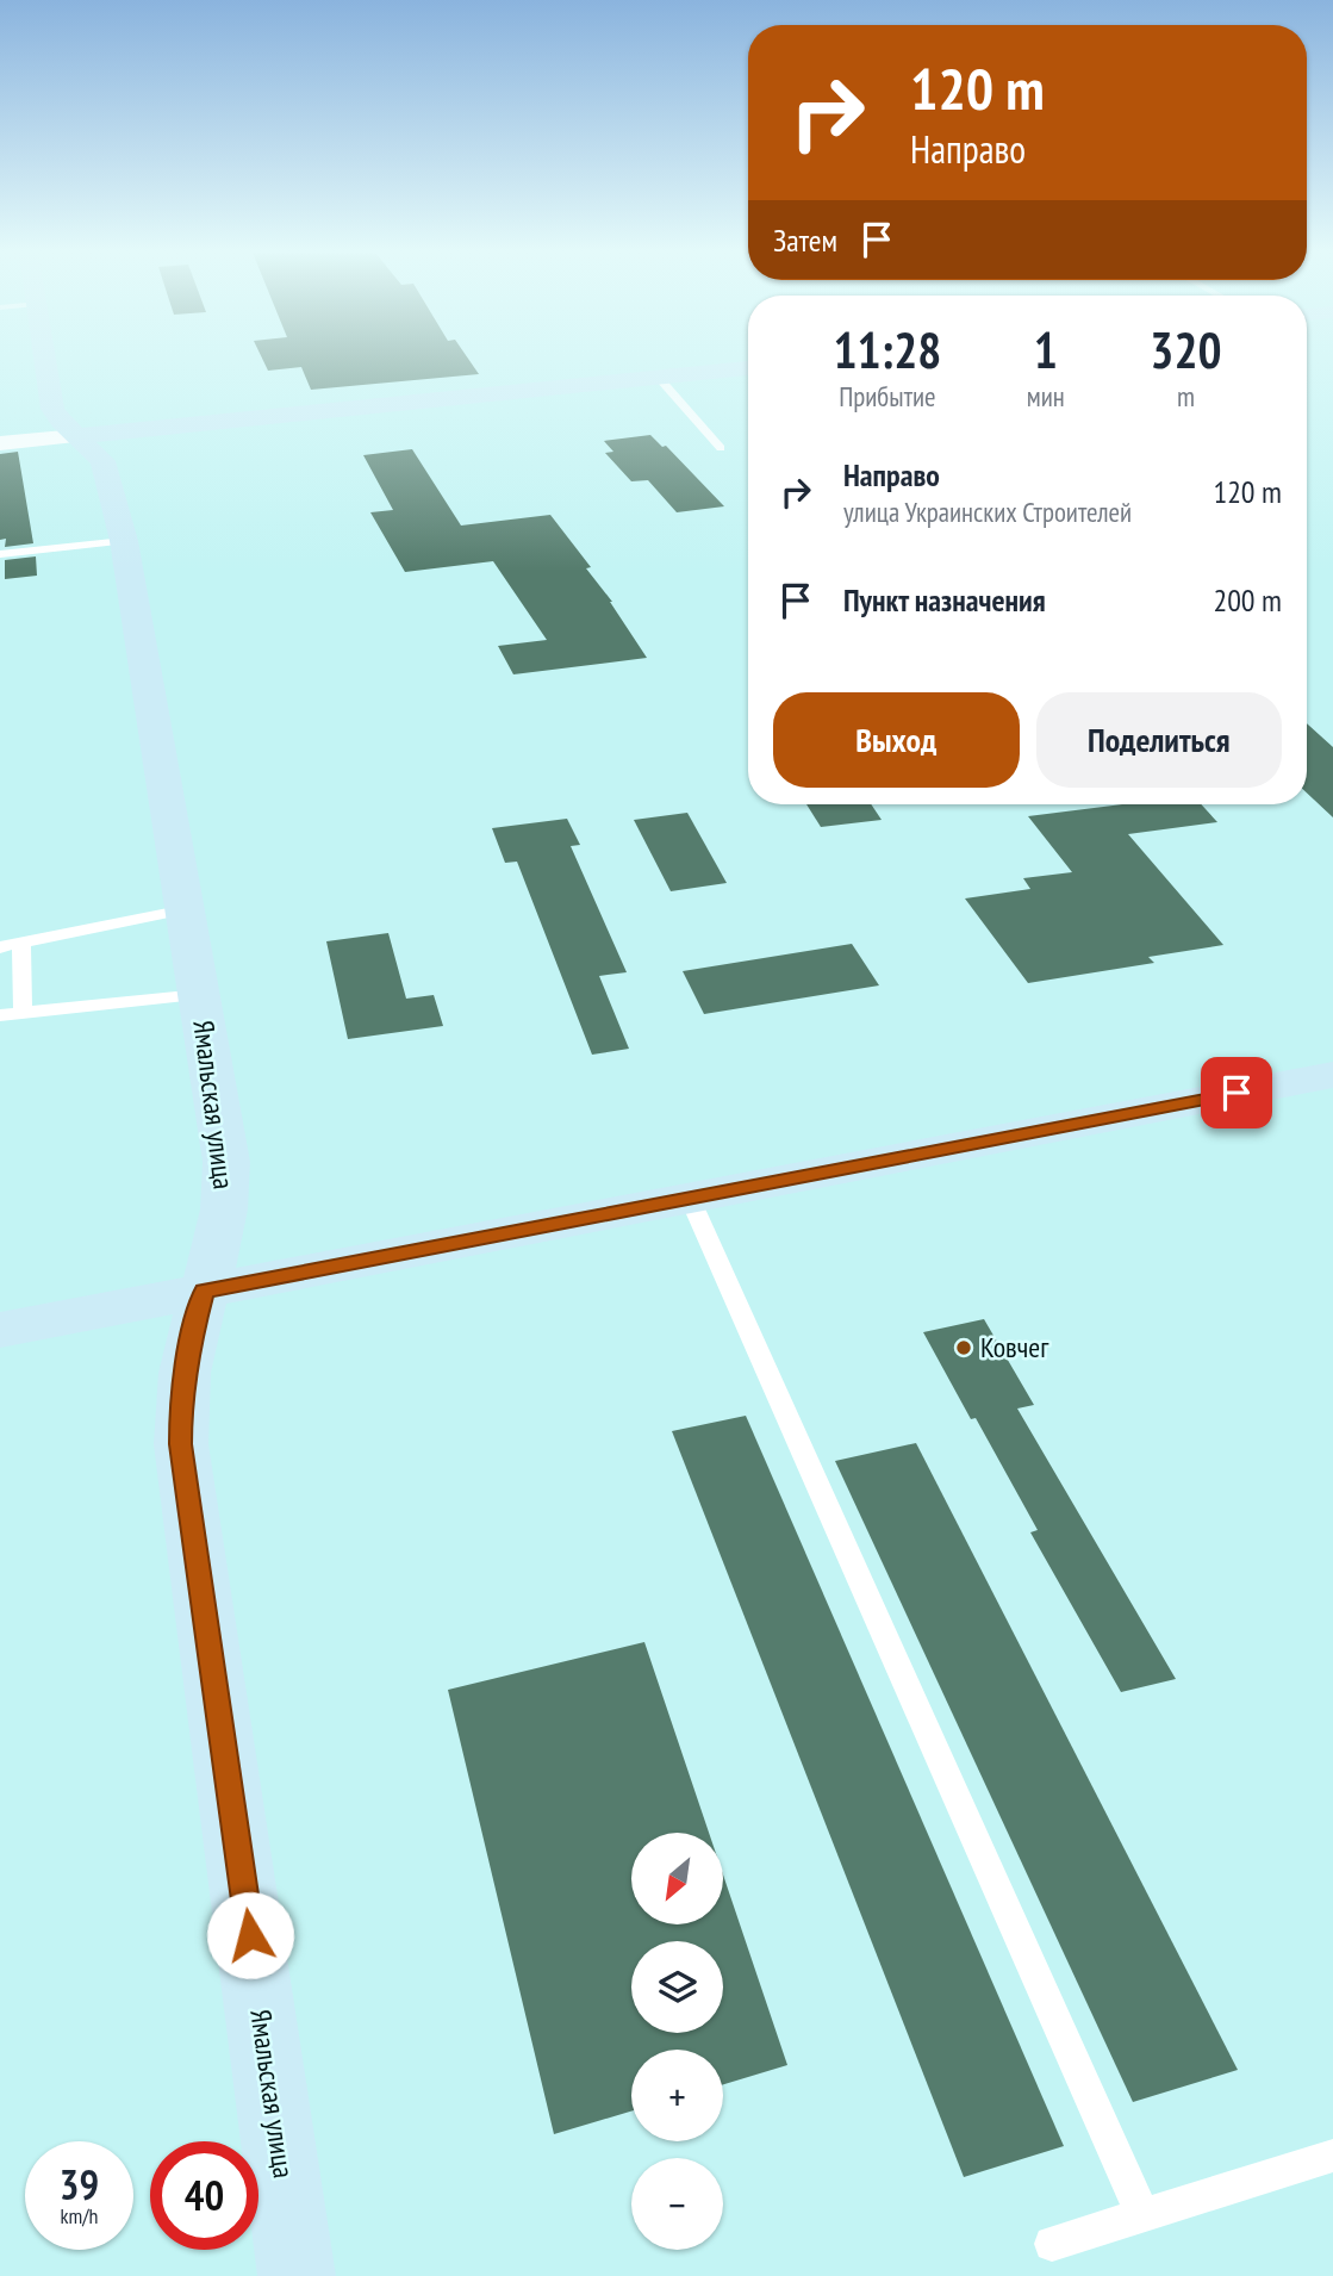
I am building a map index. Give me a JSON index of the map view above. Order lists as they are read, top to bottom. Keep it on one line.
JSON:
{"streets":{"street":["Ямальская улица"]},"places":["Ковчег"],"north":"bottom left","page":{"turn":["120 m","Направо"],"then":"Затем","eta":["11:28","Прибытие","1","мин","320","m"],"list":[{"name":"Направо","note":"улица Украинских Строителей","value":"120 m"},{"name":"Пункт назначения","value":"200 m"}],"buttons":["Выход","Поделиться"],"map_buttons":["+","−"],"speed":"39 km/h","limit":"40"}}
